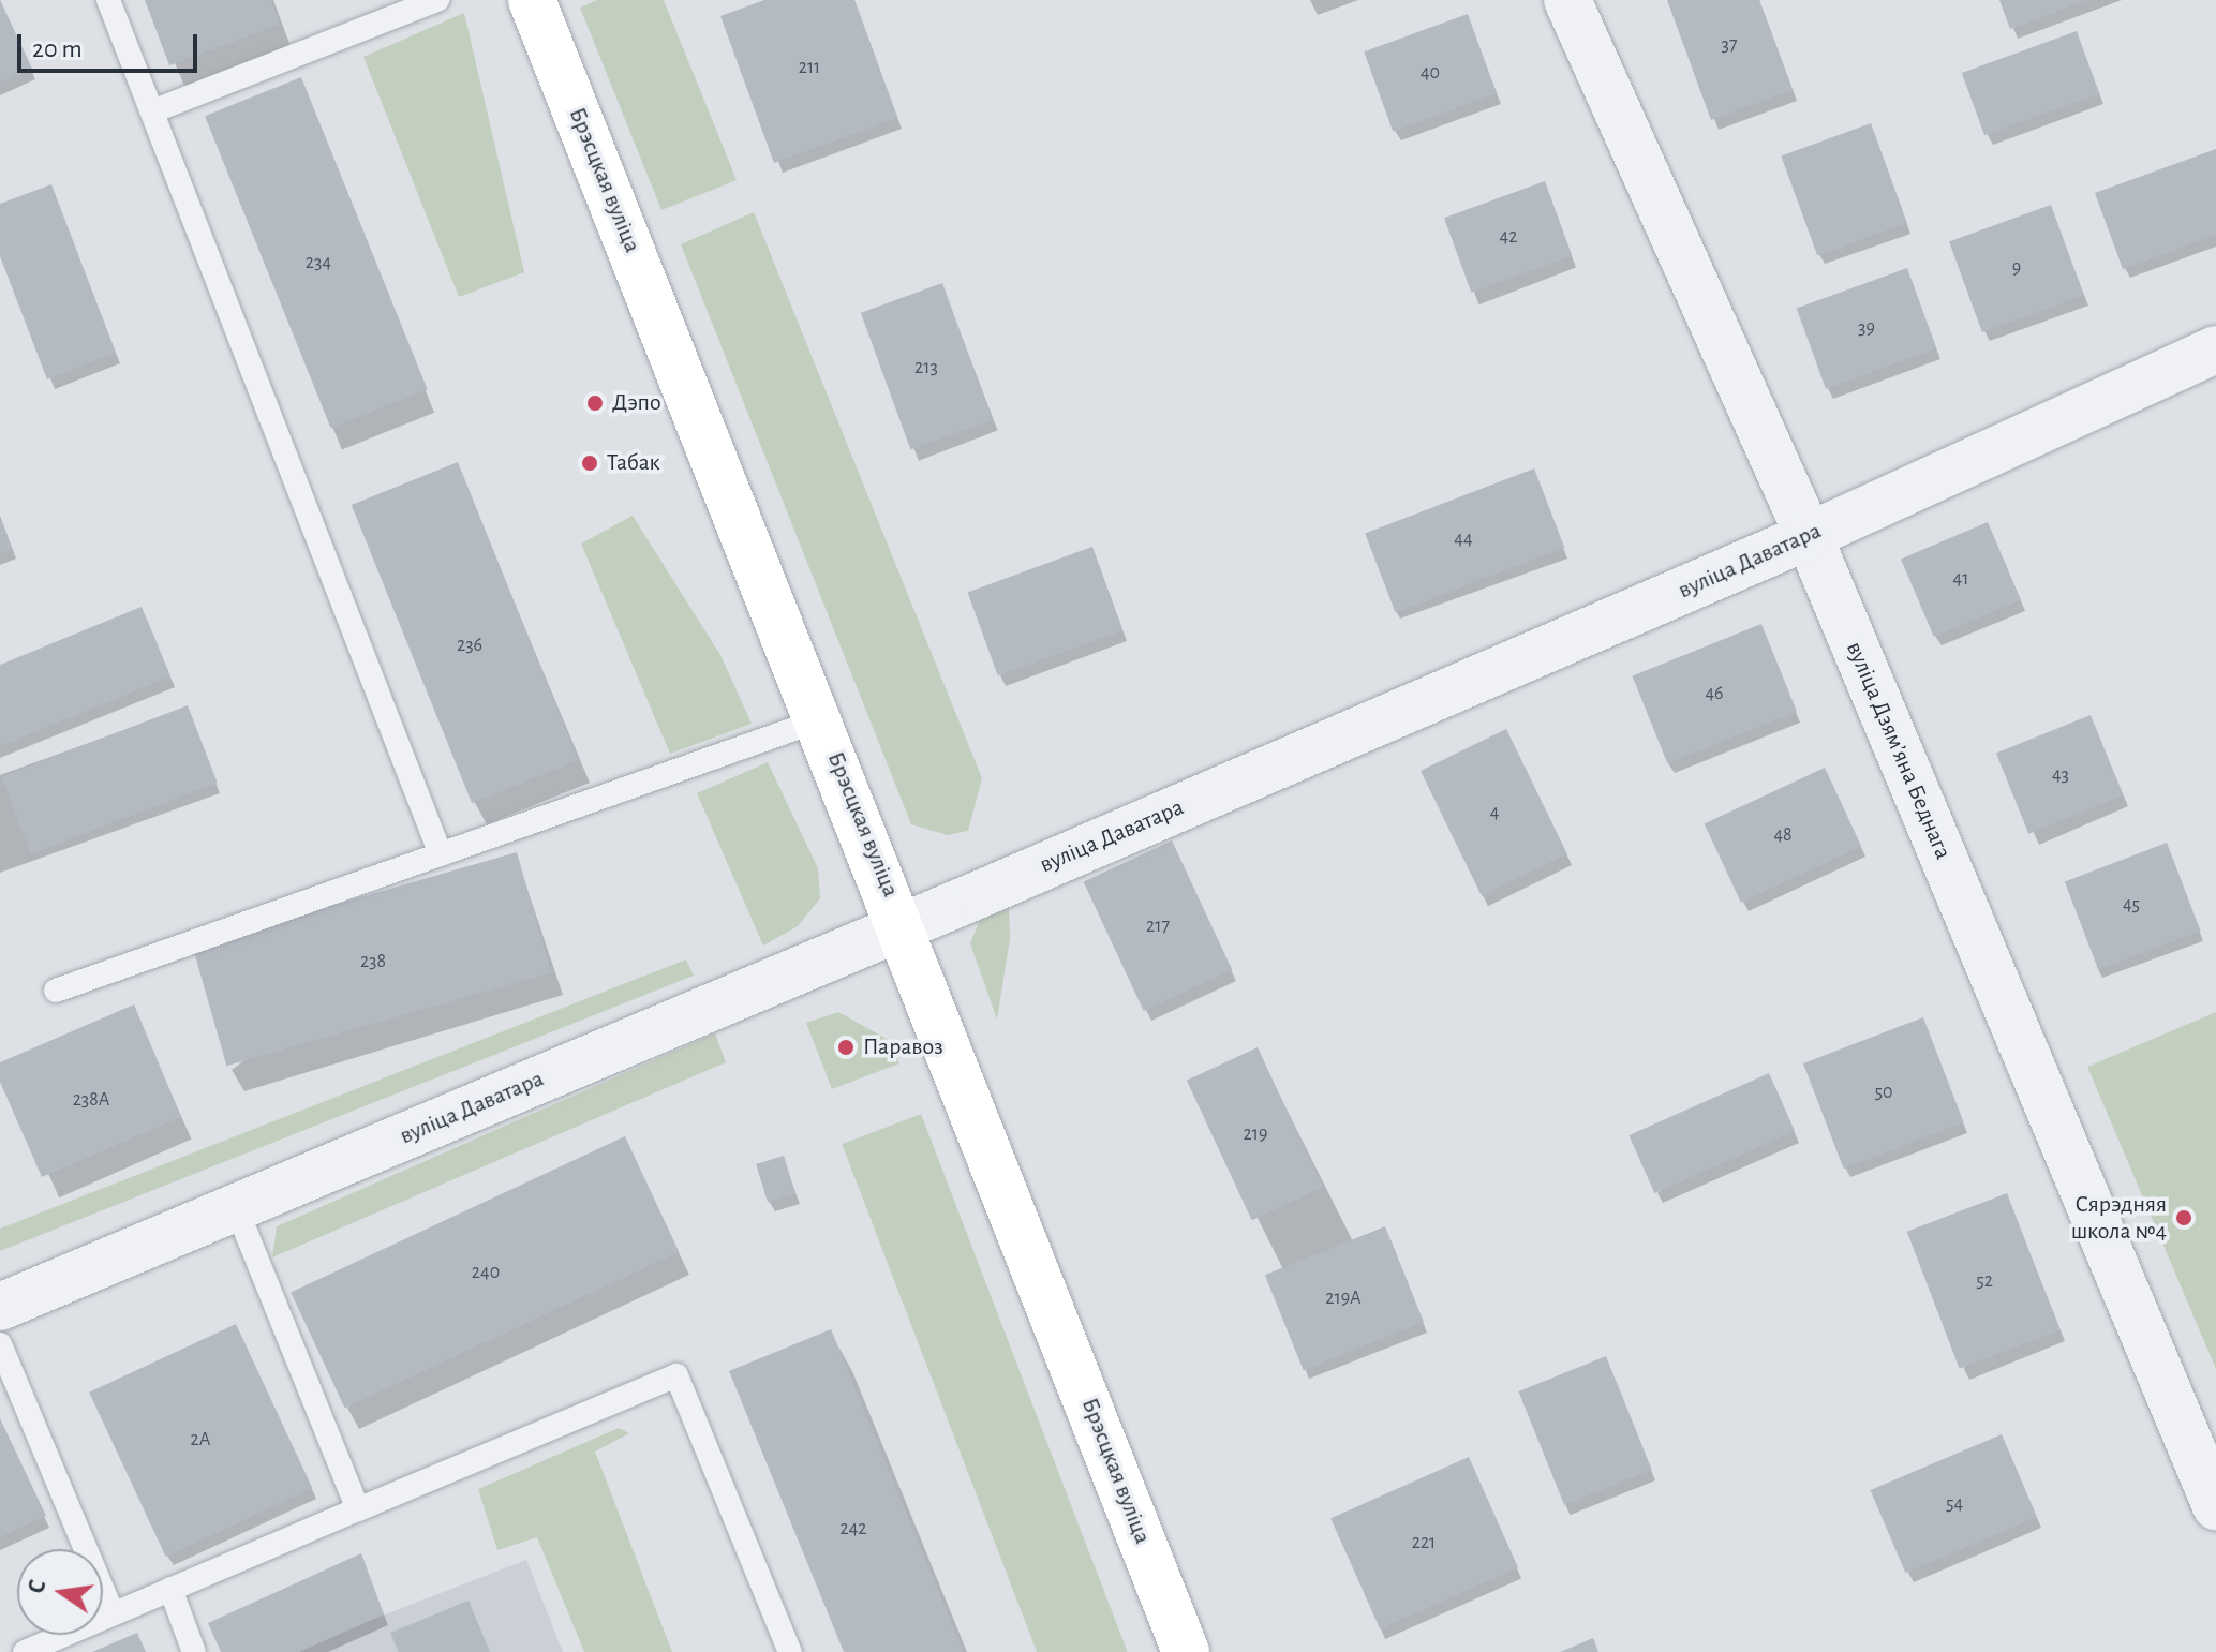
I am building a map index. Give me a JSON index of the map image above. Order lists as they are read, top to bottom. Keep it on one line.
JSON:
{"streets":{"main road":["Брэсцкая вуліца"],"street":["вуліца Даватара","вуліца Дзямʼяна Беднага"]},"crossings":[["Брэсцкая вуліца","вуліца Даватара"],["вуліца Даватара","вуліца Дзямʼяна Беднага"]],"places":["Дэпо","Табак","Паравоз","Сярэдняя школа №4"],"house_numbers":["37","211","40","42","234","9","39","213","44","41","236","46","43","4","48","45","217","238","50","238А","219","240","52","219А","2А","54","242","221"],"scale_bar":"20 m","north":"left"}
